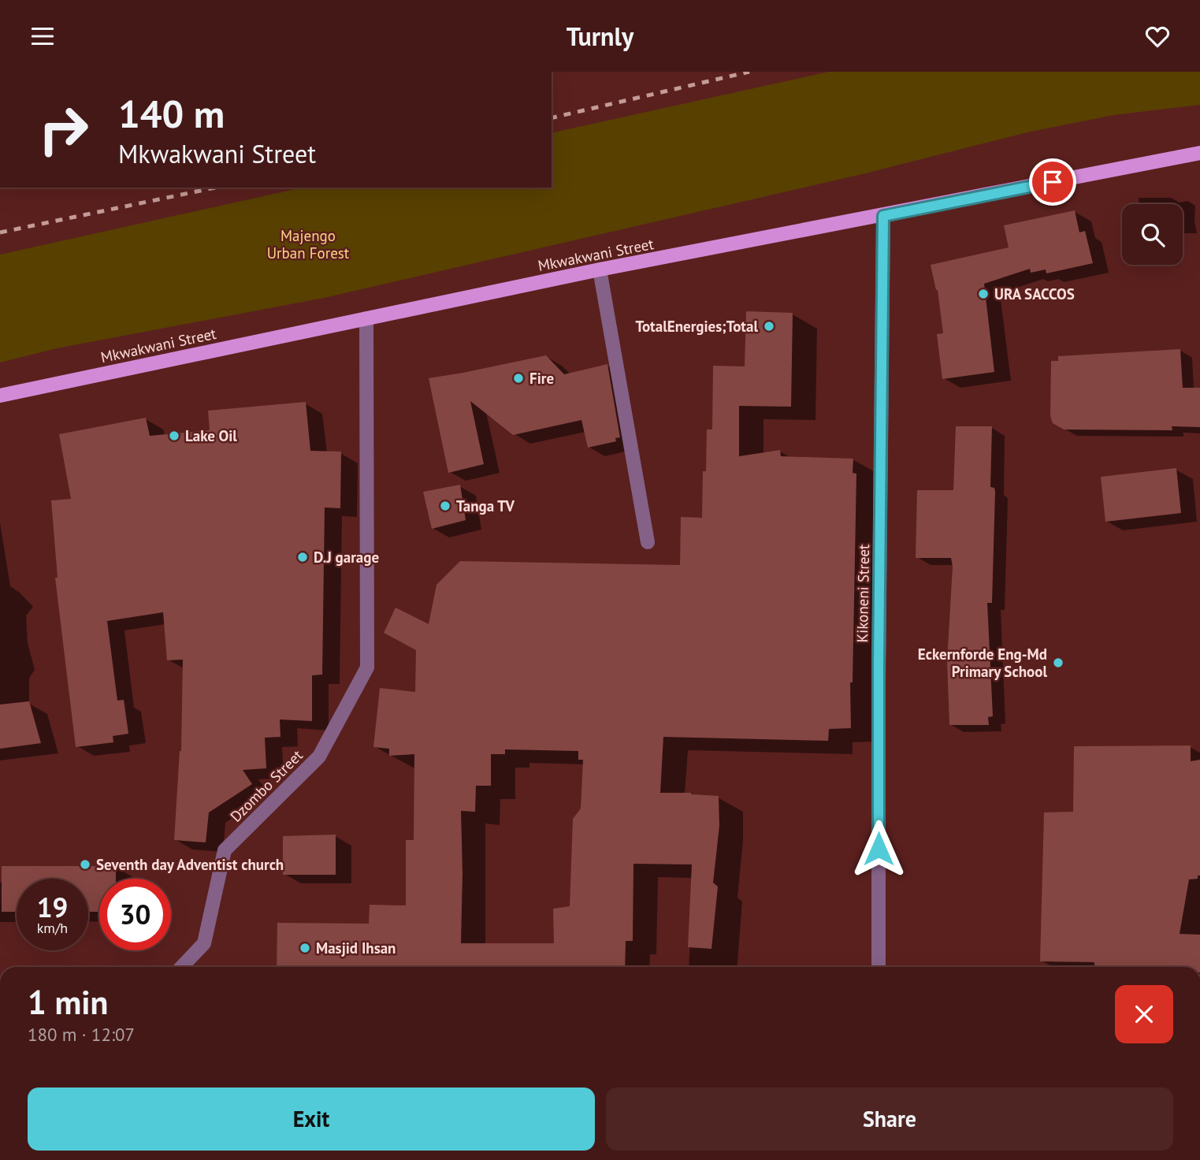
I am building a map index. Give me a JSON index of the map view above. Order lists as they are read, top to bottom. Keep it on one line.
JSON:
{"streets":{"main road":["Mkwakwani Street"],"street":["Kikoneni Street","Dzombo Street"]},"crossings":[["Mkwakwani Street","Kikoneni Street"],["Mkwakwani Street","Dzombo Street"]],"parks":["Majengo Urban Forest"],"places":["URA SACCOS","TotalEnergies;Total","Fire","Lake Oil","Tanga TV","D.J garage","Eckernforde Eng-Md Primary School","Seventh day Adventist church","Masjid Ihsan"],"page":{"header":"Turnly","turn":["140 m","Mkwakwani Street"],"speed":"19 km/h","limit":"30","heading":["1 min","180 m · 12:07"],"buttons":["Exit","Share"]}}
